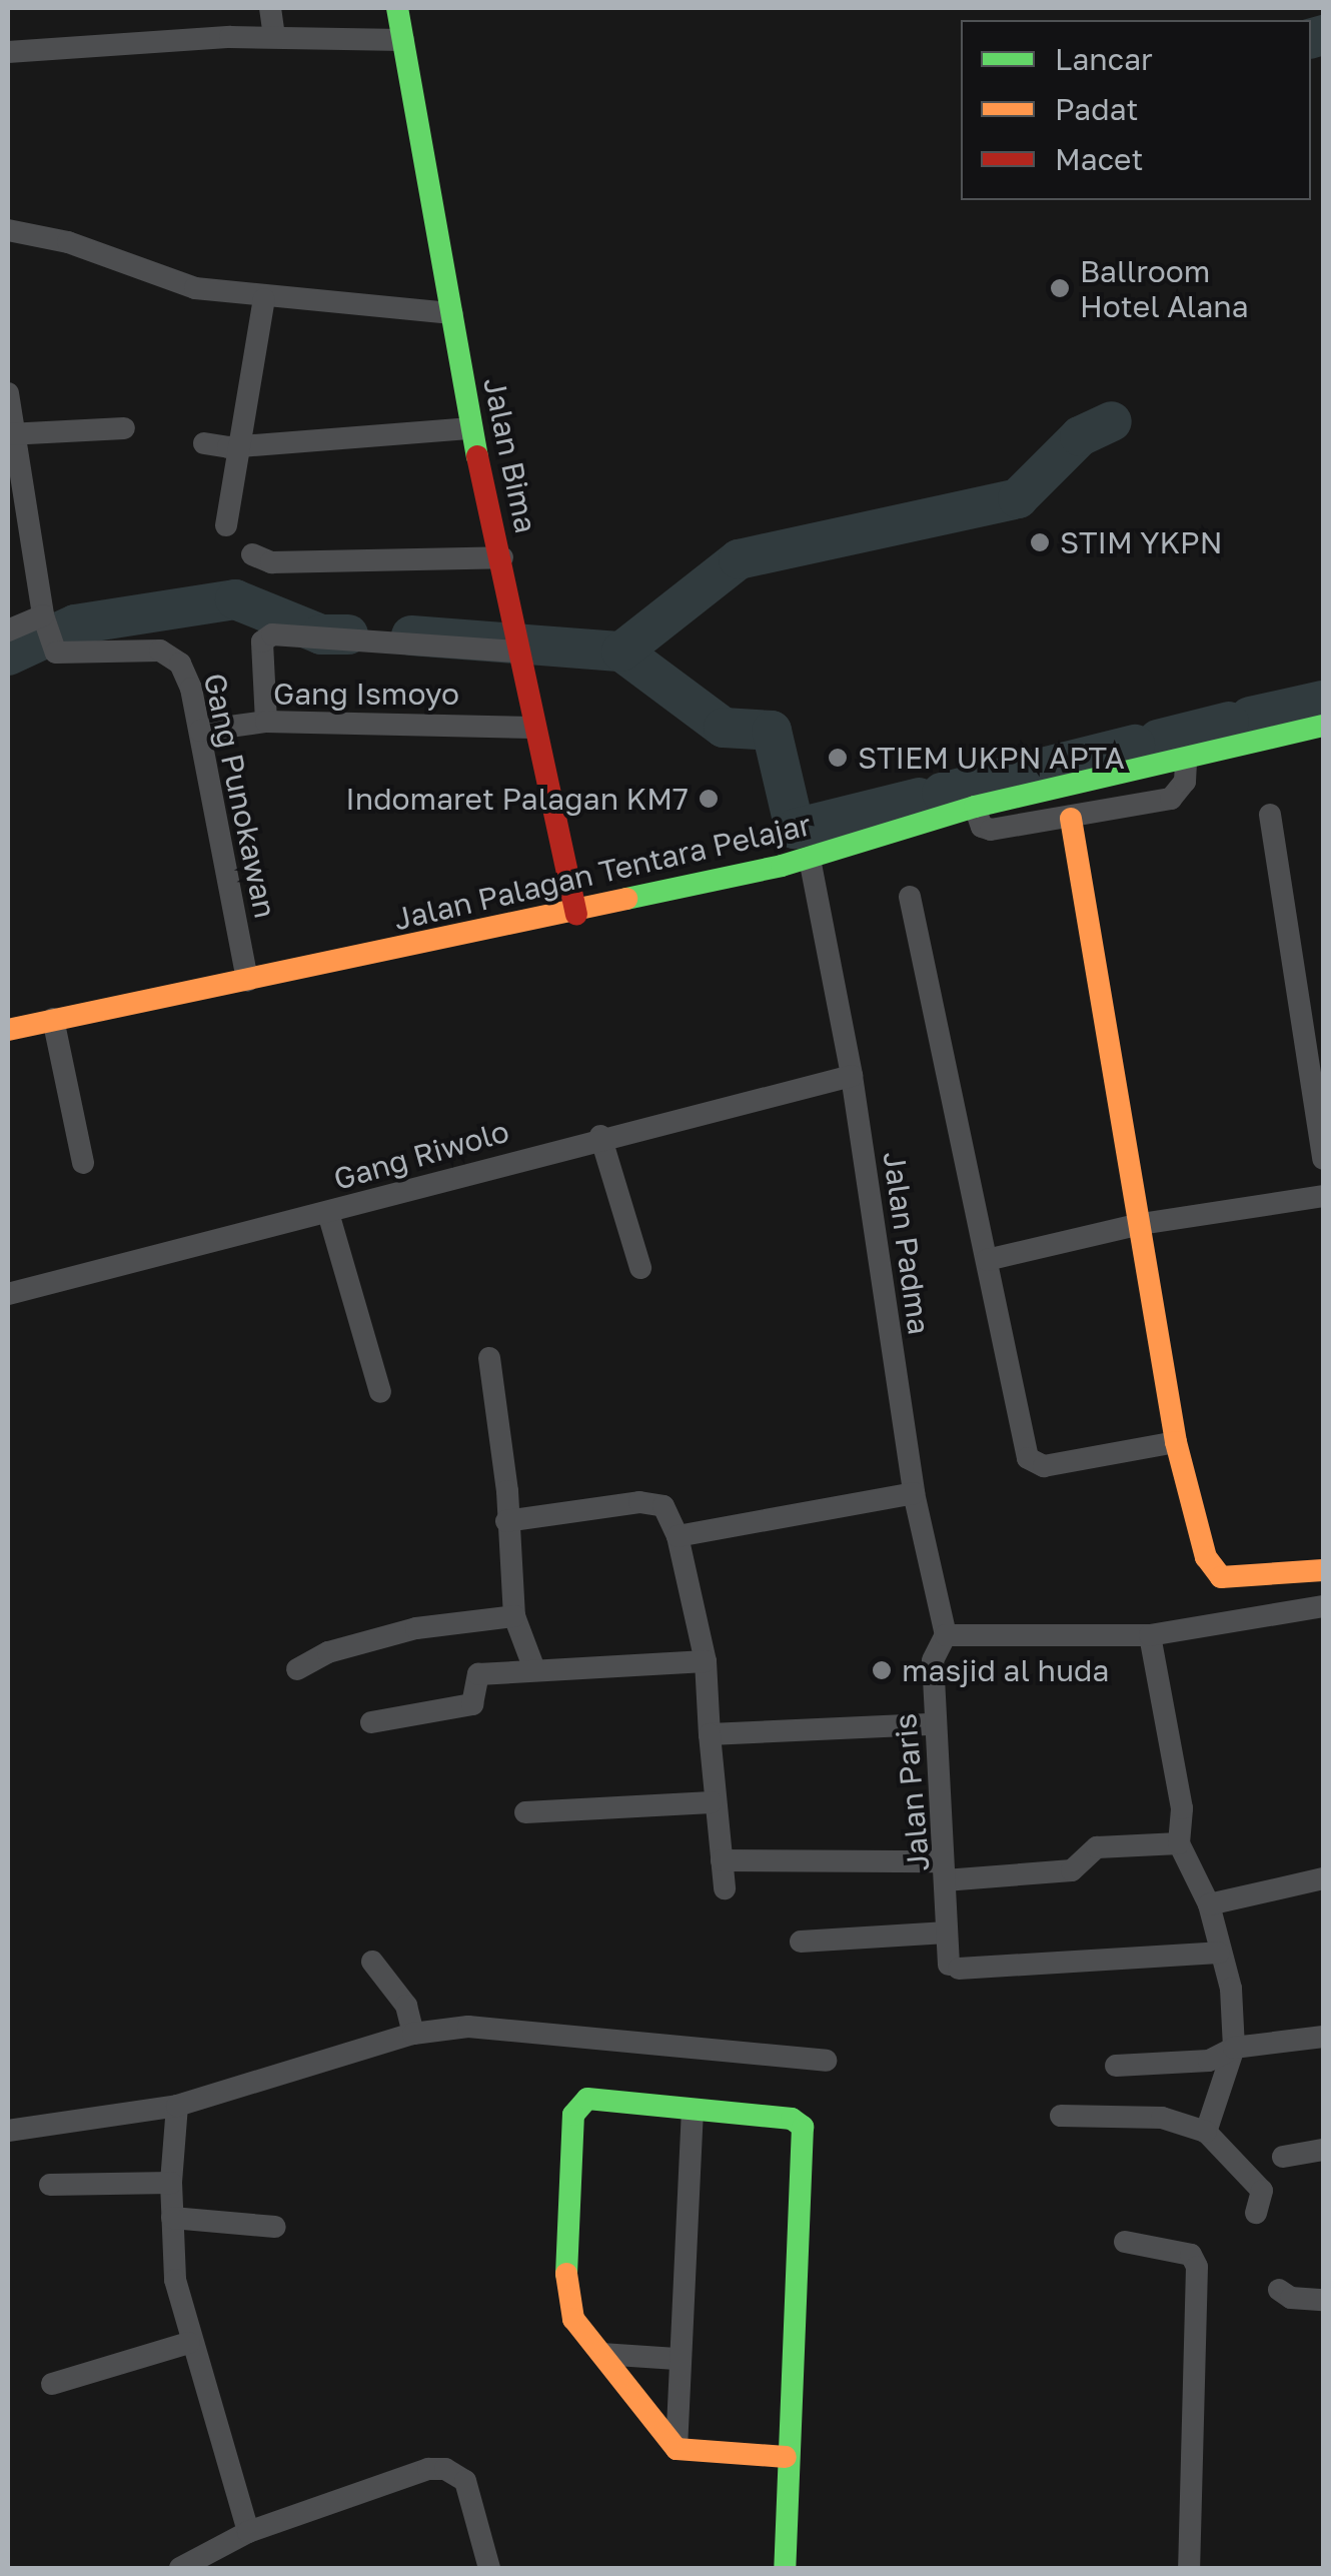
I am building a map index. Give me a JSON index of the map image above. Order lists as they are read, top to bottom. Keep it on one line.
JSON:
{"streets":{"street":["Jalan Bima","Gang Ismoyo","Gang Punokawan","Jalan Palagan Tentara Pelajar","Gang Riwolo","Jalan Padma","Jalan Paris"]},"crossings":[["Jalan Bima","Gang Ismoyo"],["Jalan Bima","Jalan Palagan Tentara Pelajar"],["Gang Ismoyo","Gang Punokawan"],["Gang Punokawan","Jalan Palagan Tentara Pelajar"],["Jalan Palagan Tentara Pelajar","Jalan Padma"],["Gang Riwolo","Jalan Padma"],["Jalan Padma","Jalan Paris"]],"places":["Ballroom Hotel Alana","STIM YKPN","STIEM UKPN APTA","Indomaret Palagan KM7","masjid al huda"],"legend":["Lancar","Padat","Macet"]}
